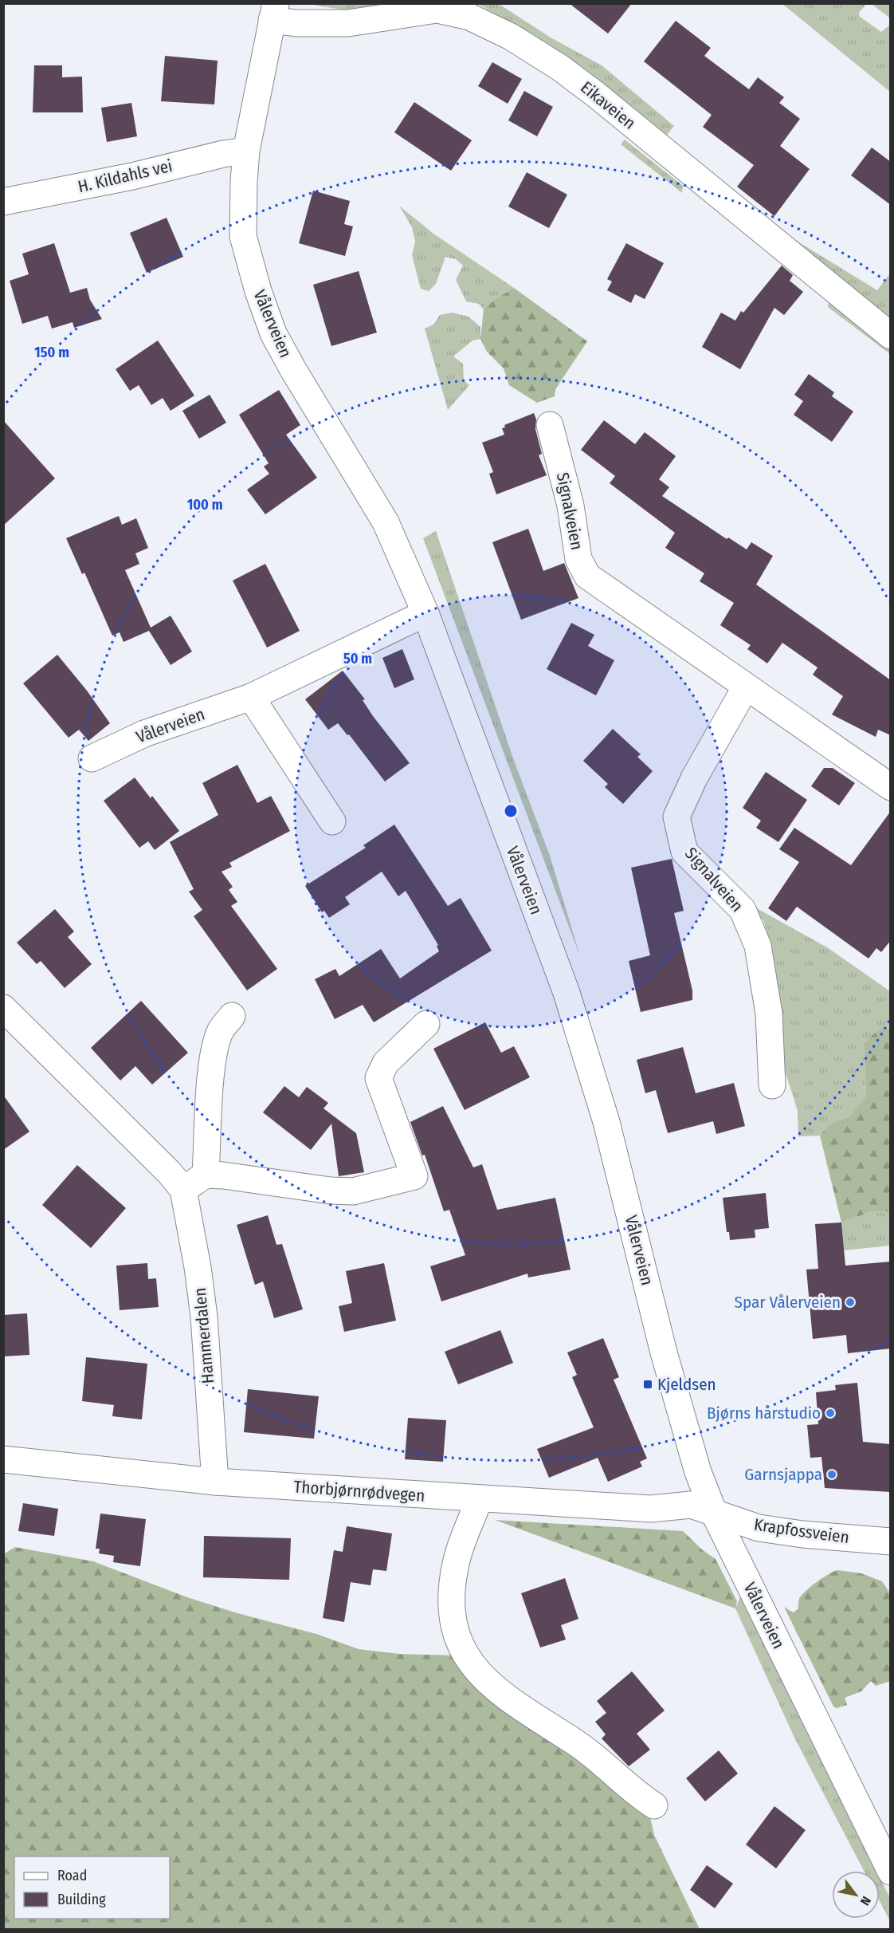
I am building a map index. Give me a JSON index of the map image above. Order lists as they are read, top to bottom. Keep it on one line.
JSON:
{"streets":{"street":["Eikaveien","H. Kildahls vei","Vålerveien","Signalveien","Hammerdalen","Thorbjørnrødvegen","Krapfossveien"]},"crossings":[["Eikaveien","Vålerveien"],["H. Kildahls vei","Vålerveien"],["Vålerveien","Thorbjørnrødvegen"],["Vålerveien","Krapfossveien"],["Hammerdalen","Thorbjørnrødvegen"],["Thorbjørnrødvegen","Krapfossveien"]],"places":{"other":["Spar Vålerveien","Bjørns hårstudio","Garnsjappa"],"transit":["Kjeldsen"]},"legend":["Road","Building"],"north":"bottom right","rings":["150 m","100 m","50 m"]}
